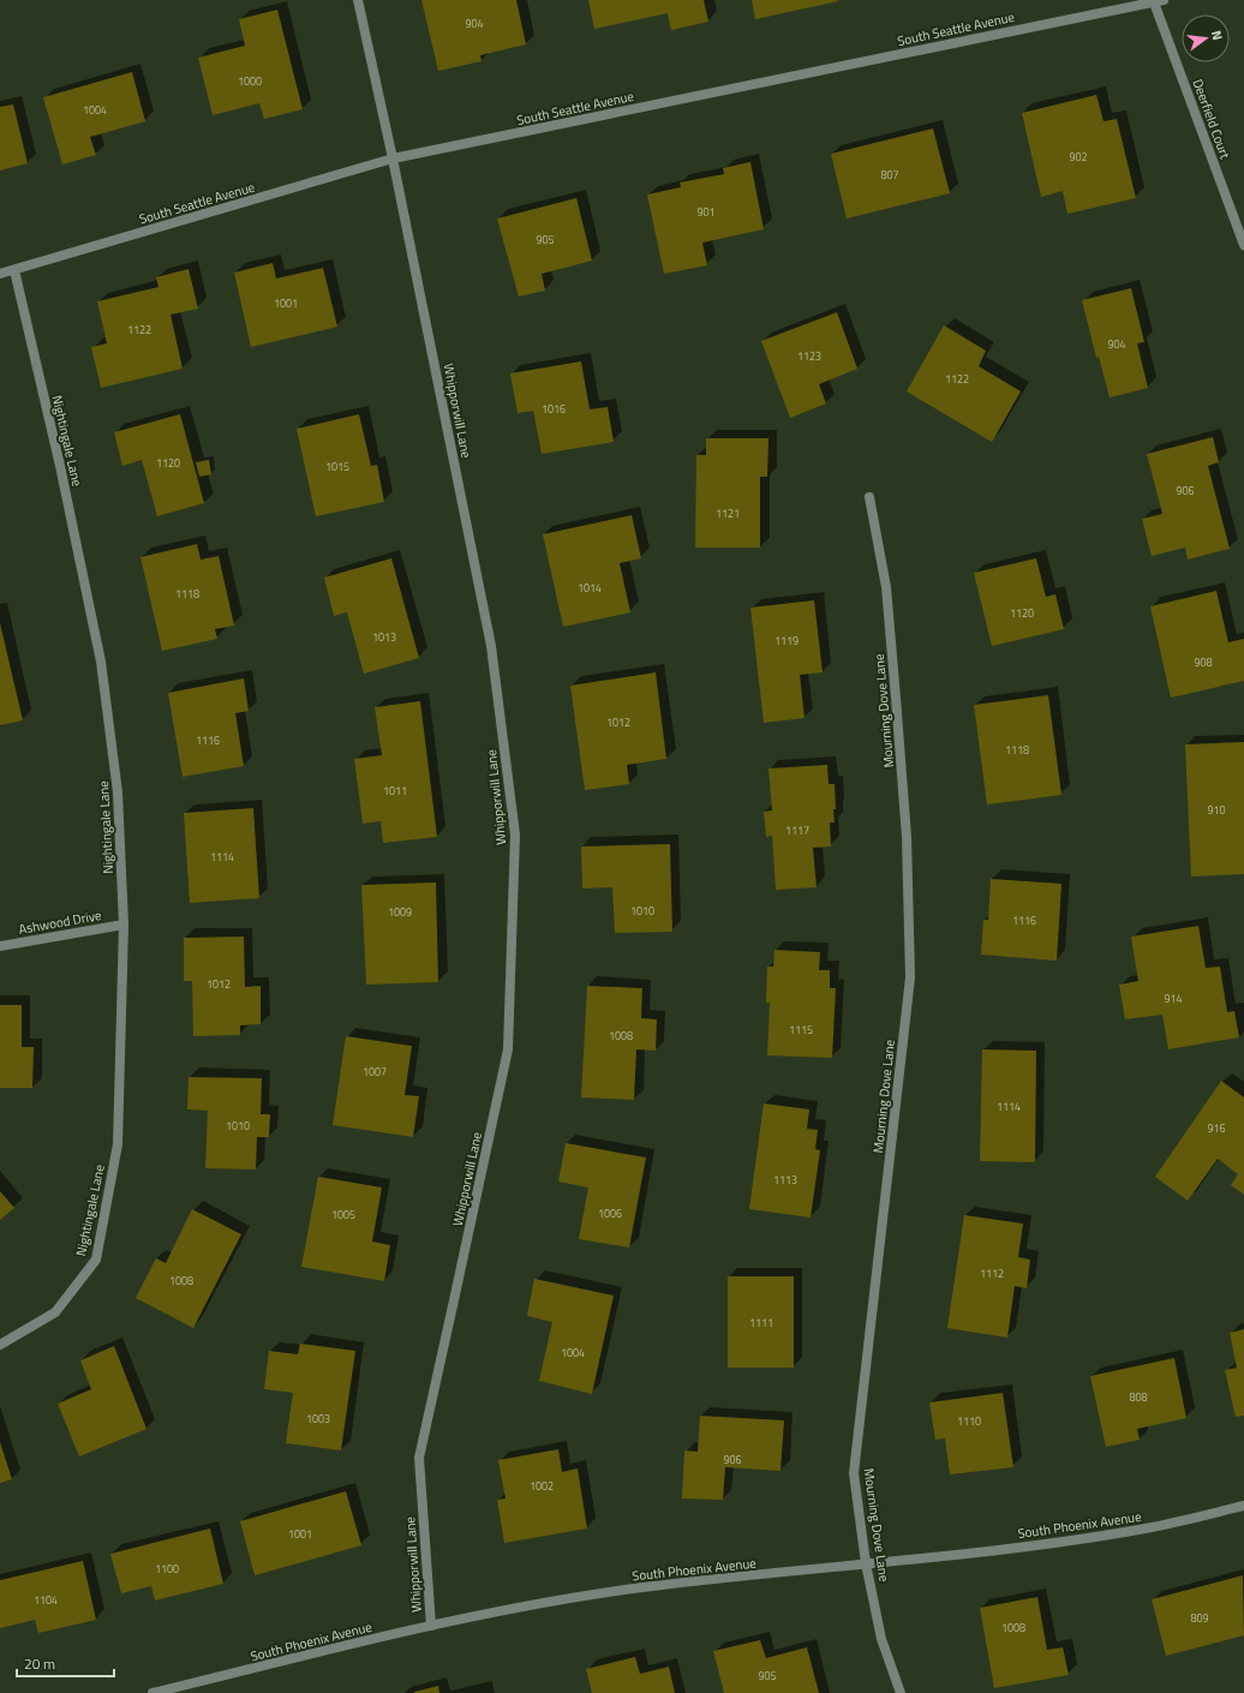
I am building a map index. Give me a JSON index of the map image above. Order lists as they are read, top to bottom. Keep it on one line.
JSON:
{"streets":{"street":["South Seattle Avenue","Deerfield Court","Whipporwill Lane","Nightingale Lane","Mourning Dove Lane","Ashwood Drive","South Phoenix Avenue"]},"crossings":[["South Seattle Avenue","Deerfield Court"],["South Seattle Avenue","Whipporwill Lane"],["South Seattle Avenue","Nightingale Lane"],["Whipporwill Lane","South Phoenix Avenue"],["Nightingale Lane","Ashwood Drive"],["Mourning Dove Lane","South Phoenix Avenue"]],"house_numbers":["904","1000","1004","902","807","901","905","1001","1122","904","1123","1122","1016","1120","1015","906","1121","1014","1118","1120","1013","1119","908","1012","1116","1118","1011","910","1117","1114","1010","1009","1116","1012","914","1115","1008","1007","1114","1010","916","1113","1006","1005","1112","1008","1111","1004","808","1003","1110","906","1002","1001","1100","1104","809","1008","905"],"scale_bar":"20 m","north":"right"}
